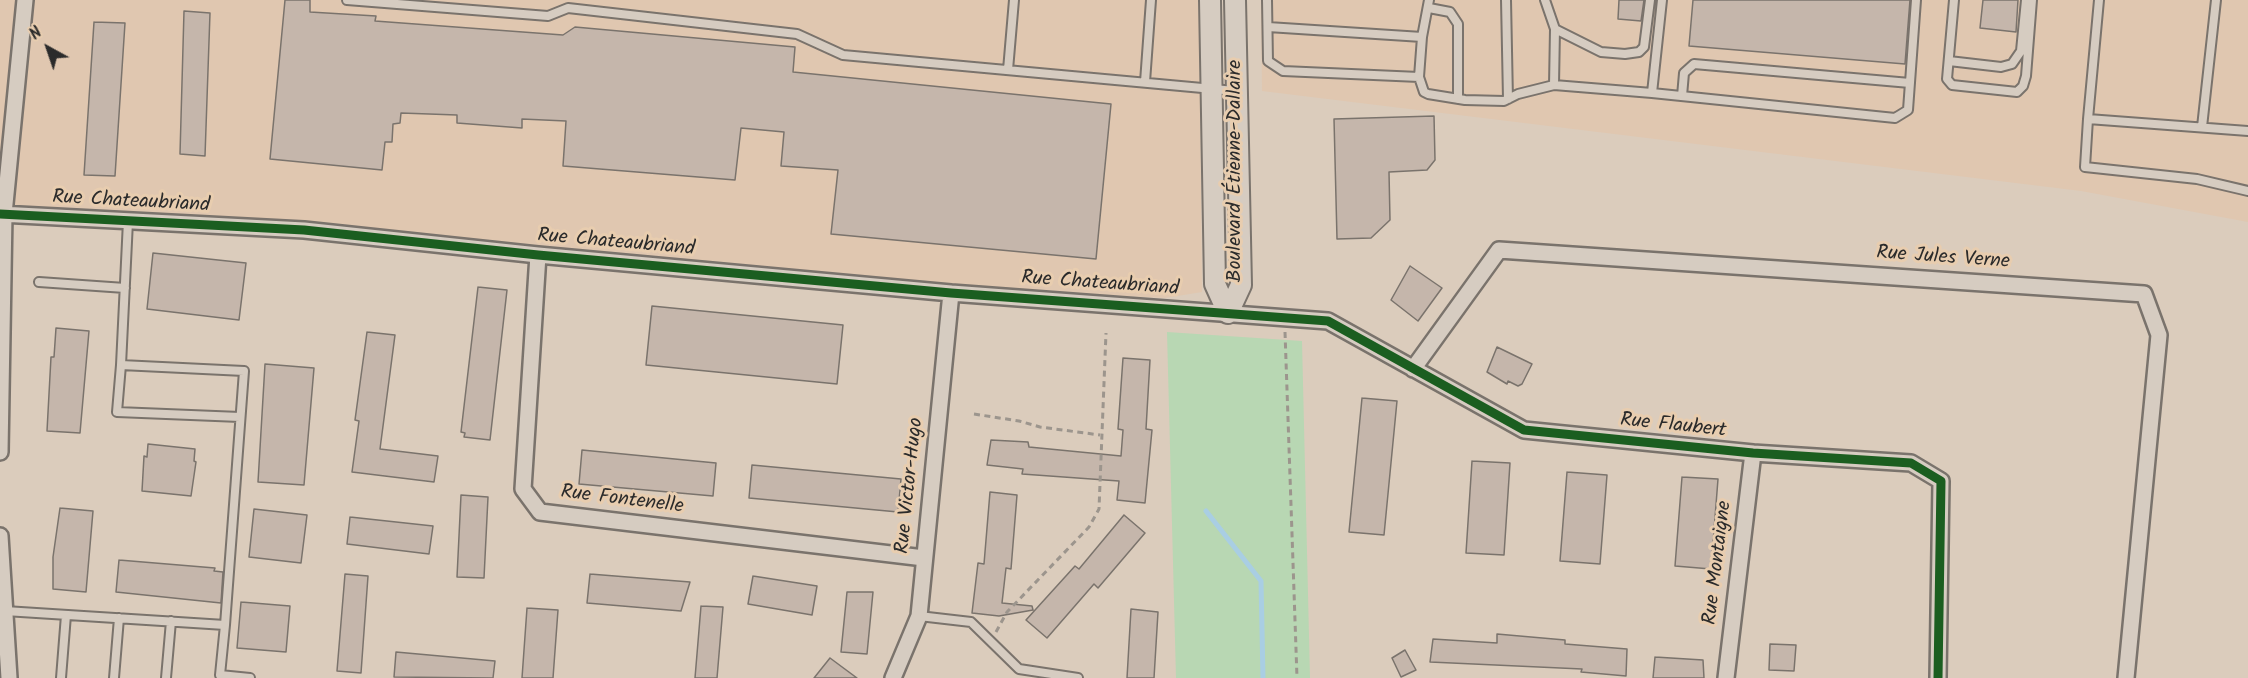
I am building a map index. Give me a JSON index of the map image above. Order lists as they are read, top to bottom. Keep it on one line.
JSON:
{"streets":{"street":["Boulevard Étienne-Dallaire","Rue Chateaubriand","Rue Jules Verne","Rue Flaubert","Rue Victor-Hugo","Rue Fontenelle","Rue Montaigne"]},"crossings":[["Boulevard Étienne-Dallaire","Rue Chateaubriand"],["Boulevard Étienne-Dallaire","Rue Flaubert"],["Rue Chateaubriand","Rue Flaubert"],["Rue Chateaubriand","Rue Victor-Hugo"],["Rue Chateaubriand","Rue Fontenelle"],["Rue Jules Verne","Rue Flaubert"],["Rue Flaubert","Rue Montaigne"],["Rue Victor-Hugo","Rue Fontenelle"]],"north":"top left"}
